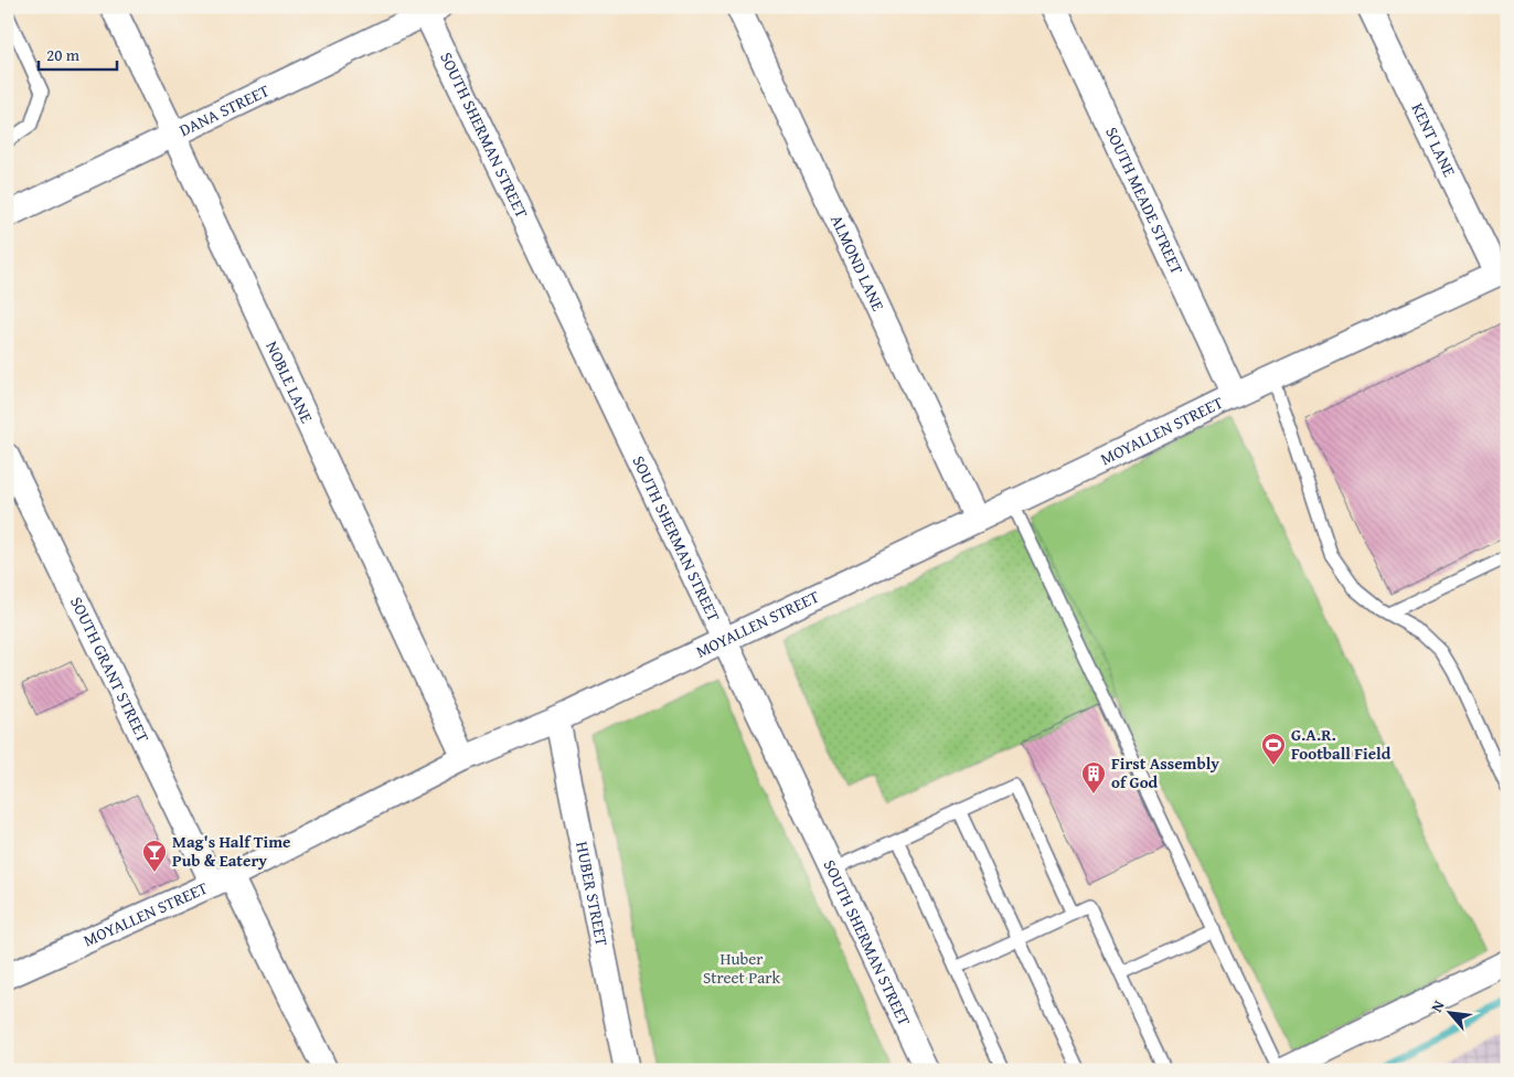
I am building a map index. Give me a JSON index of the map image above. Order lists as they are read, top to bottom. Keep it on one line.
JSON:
{"streets":{"street":["DANA STREET","SOUTH SHERMAN STREET","KENT LANE","SOUTH MEADE STREET","ALMOND LANE","NOBLE LANE","MOYALLEN STREET","SOUTH GRANT STREET","HUBER STREET"]},"crossings":[["DANA STREET","SOUTH SHERMAN STREET"],["DANA STREET","NOBLE LANE"],["SOUTH SHERMAN STREET","MOYALLEN STREET"],["KENT LANE","MOYALLEN STREET"],["SOUTH MEADE STREET","MOYALLEN STREET"],["ALMOND LANE","MOYALLEN STREET"],["NOBLE LANE","MOYALLEN STREET"],["MOYALLEN STREET","SOUTH GRANT STREET"],["MOYALLEN STREET","HUBER STREET"]],"parks":["Huber Street Park"],"places":{"sports":["G.A.R. Football Field"],"building":["First Assembly of God"],"bar":["Mag's Half Time Pub & Eatery"]},"scale_bar":"20 m","north":"top left"}
